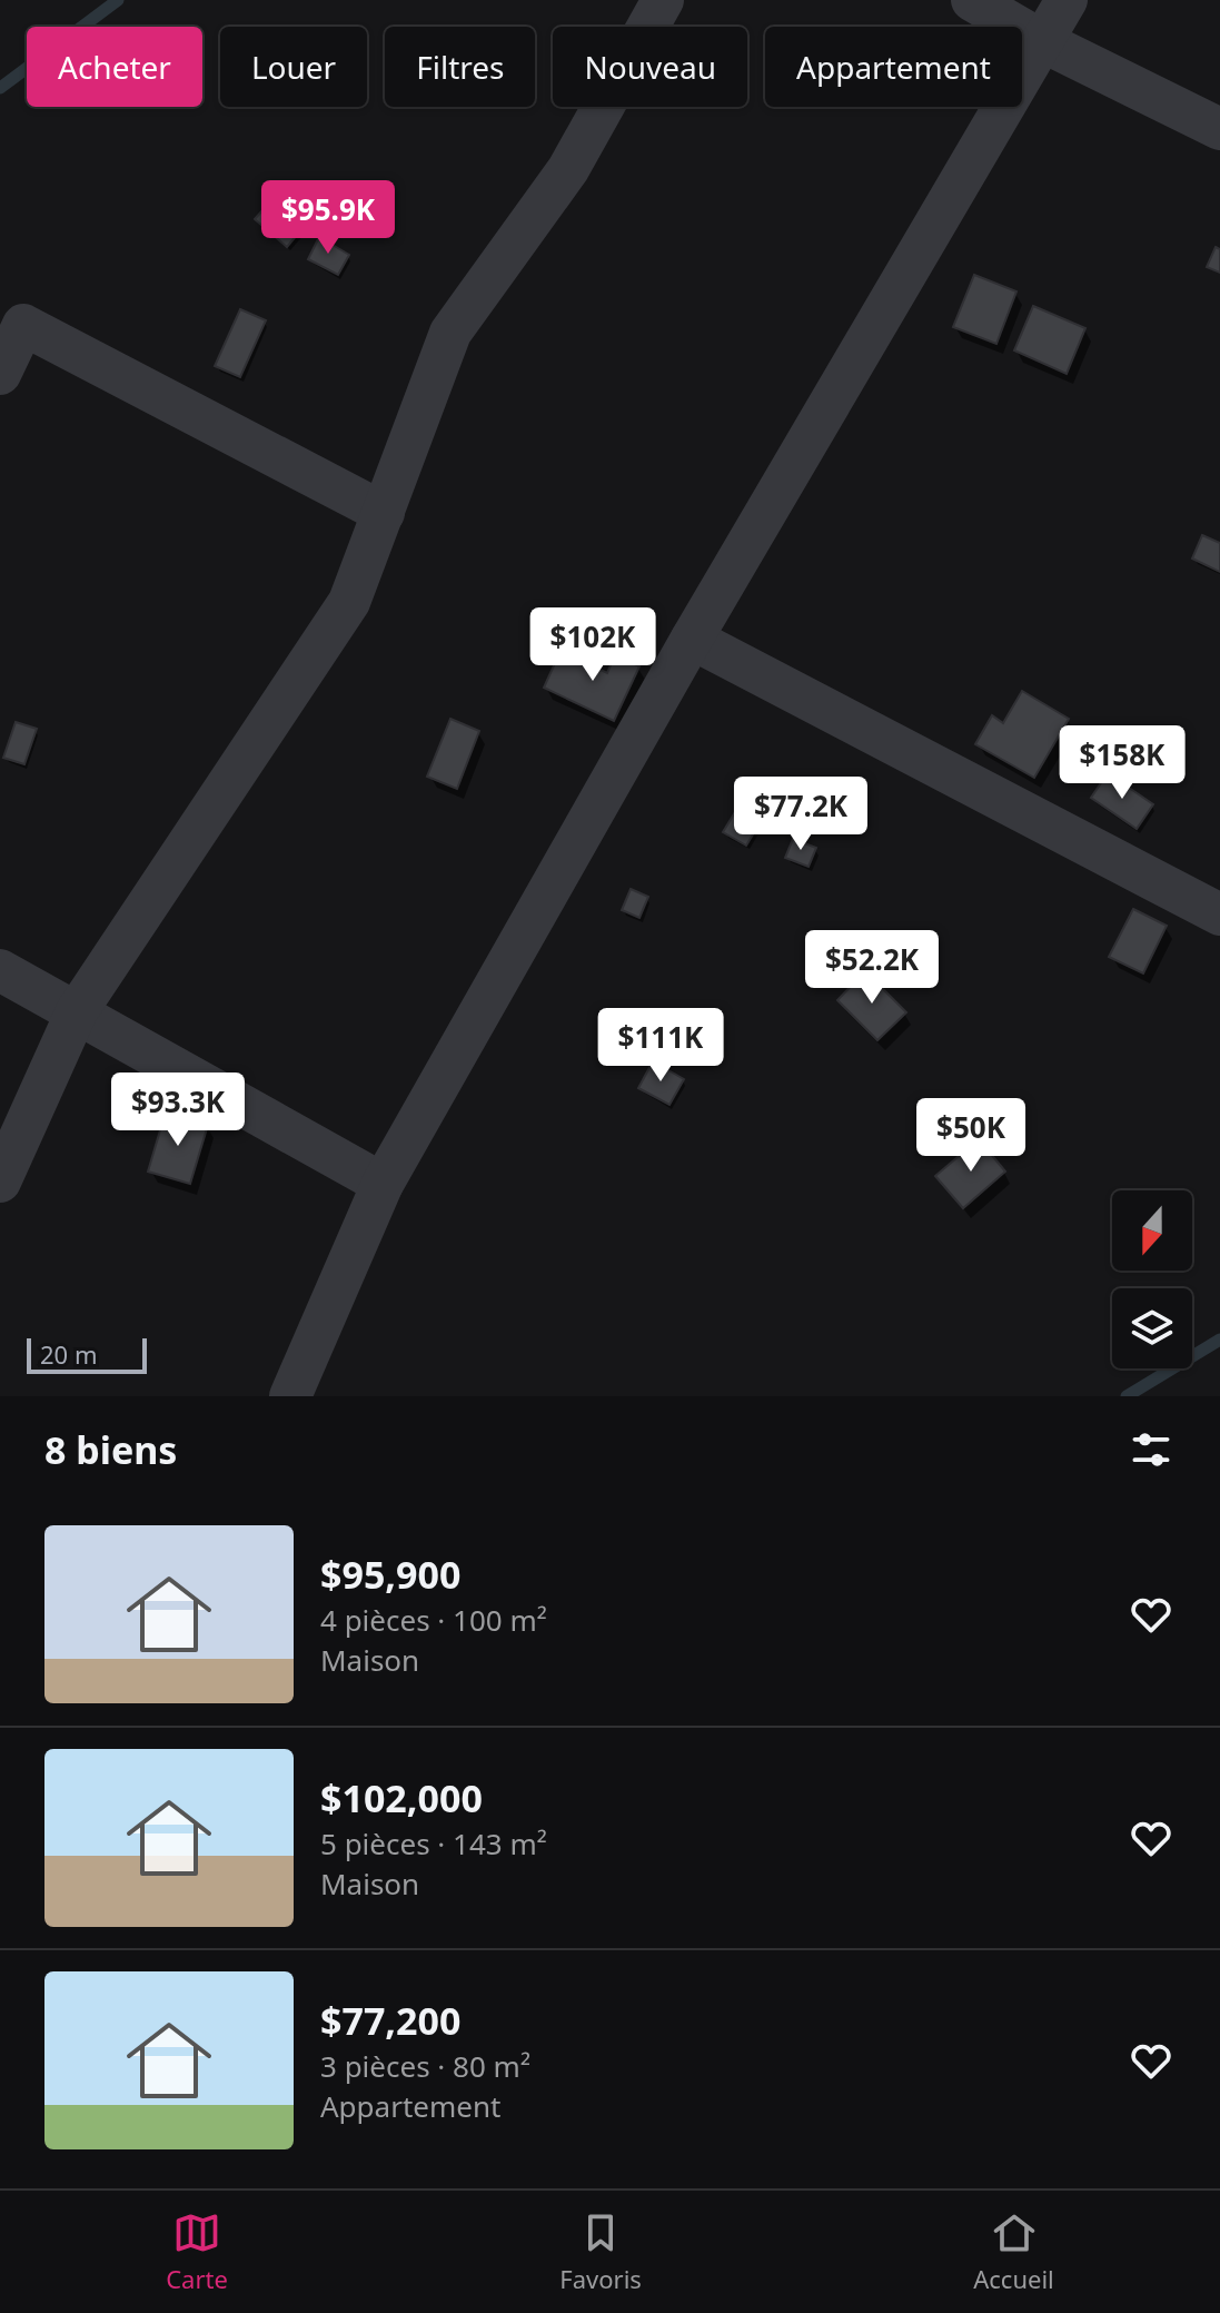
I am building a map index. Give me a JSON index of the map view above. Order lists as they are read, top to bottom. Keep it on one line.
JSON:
{"scale_bar":"20 m","north":"bottom","page":{"chip":["Acheter","Louer","Filtres","Nouveau","Appartement"],"price":["$95.9K","$102K","$158K","$77.2K","$52.2K","$111K","$93.3K","$50K"],"scale":"20 m","heading":"8 biens","list":[{"name":"$95,900","note":"4 pièces · 100 m² · Maison"},{"name":"$102,000","note":"5 pièces · 143 m² · Maison"},{"name":"$77,200","note":"3 pièces · 80 m² · Appartement"}],"tabs":["Carte","Favoris","Accueil"]}}
